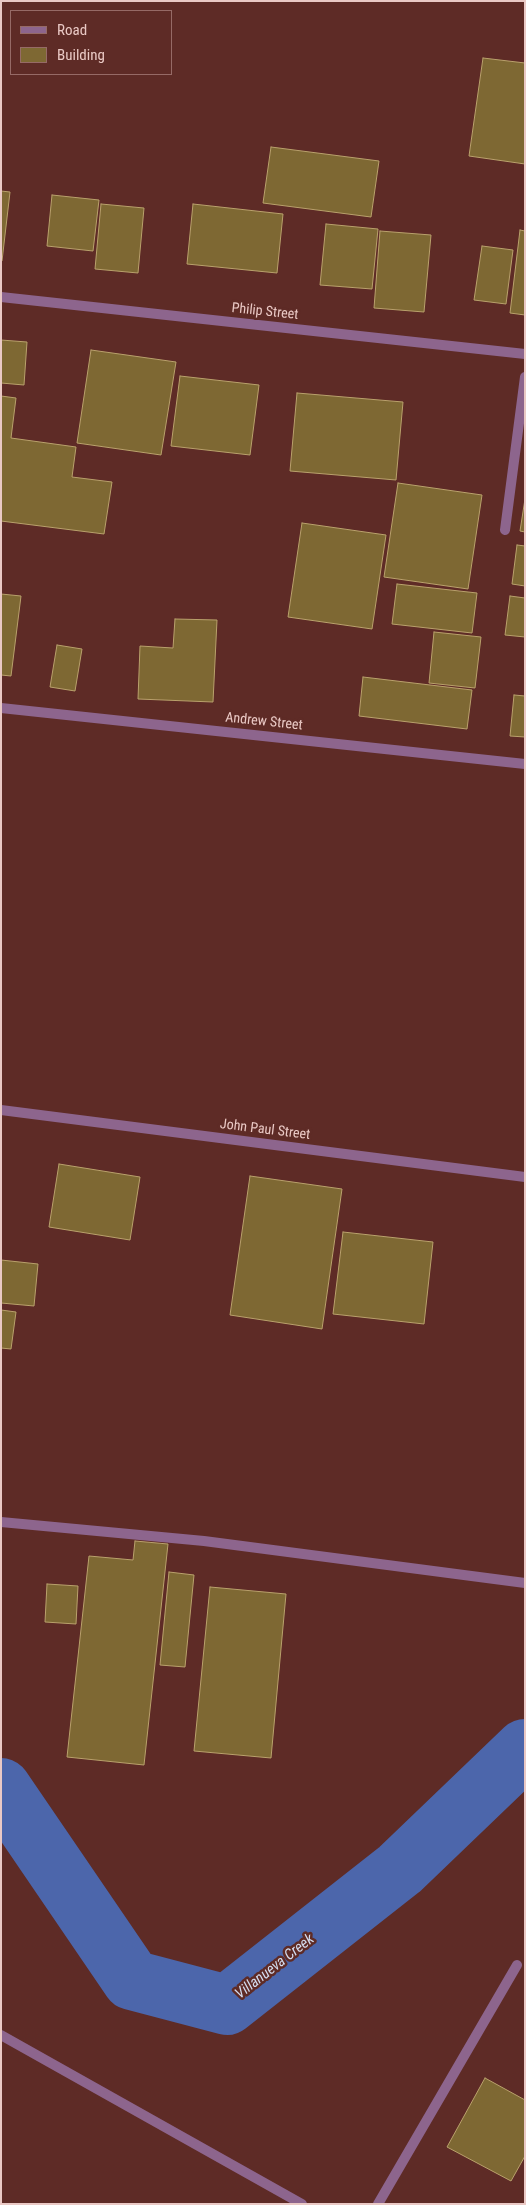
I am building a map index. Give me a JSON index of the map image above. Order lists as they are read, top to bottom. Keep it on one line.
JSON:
{"streets":{"street":["Philip Street","Andrew Street","John Paul Street"]},"water":["Villanueva Creek"],"legend":["Road","Building"]}
